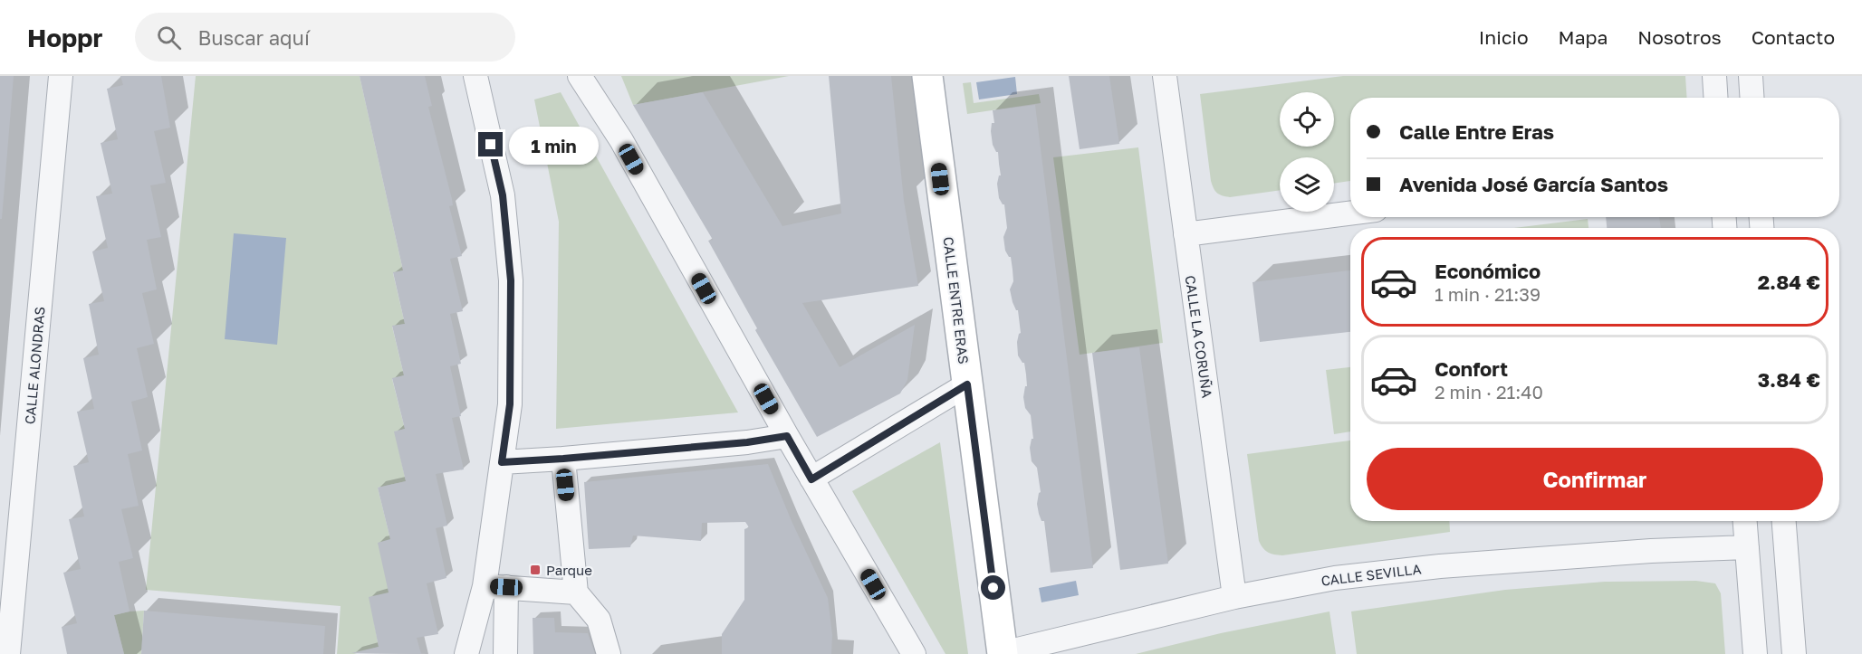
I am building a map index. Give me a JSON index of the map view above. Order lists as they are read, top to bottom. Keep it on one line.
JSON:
{"streets":{"street":["CALLE ENTRE ERAS","CALLE LA CORUÑA","CALLE ALONDRAS","CALLE SEVILLA"]},"crossings":[["CALLE ENTRE ERAS","CALLE SEVILLA"],["CALLE LA CORUÑA","CALLE SEVILLA"]],"places":{"transit":["Parque"]},"page":{"header":"Hoppr","search":"Buscar aquí","nav":["Inicio","Mapa","Nosotros","Contacto"],"banner":["Calle Entre Eras","Avenida José García Santos"],"bubble":"1 min","list":[{"name":"Económico","note":"1 min · 21:39","value":"2.84 €"},{"name":"Confort","note":"2 min · 21:40","value":"3.84 €"}],"buttons":"Confirmar"}}
